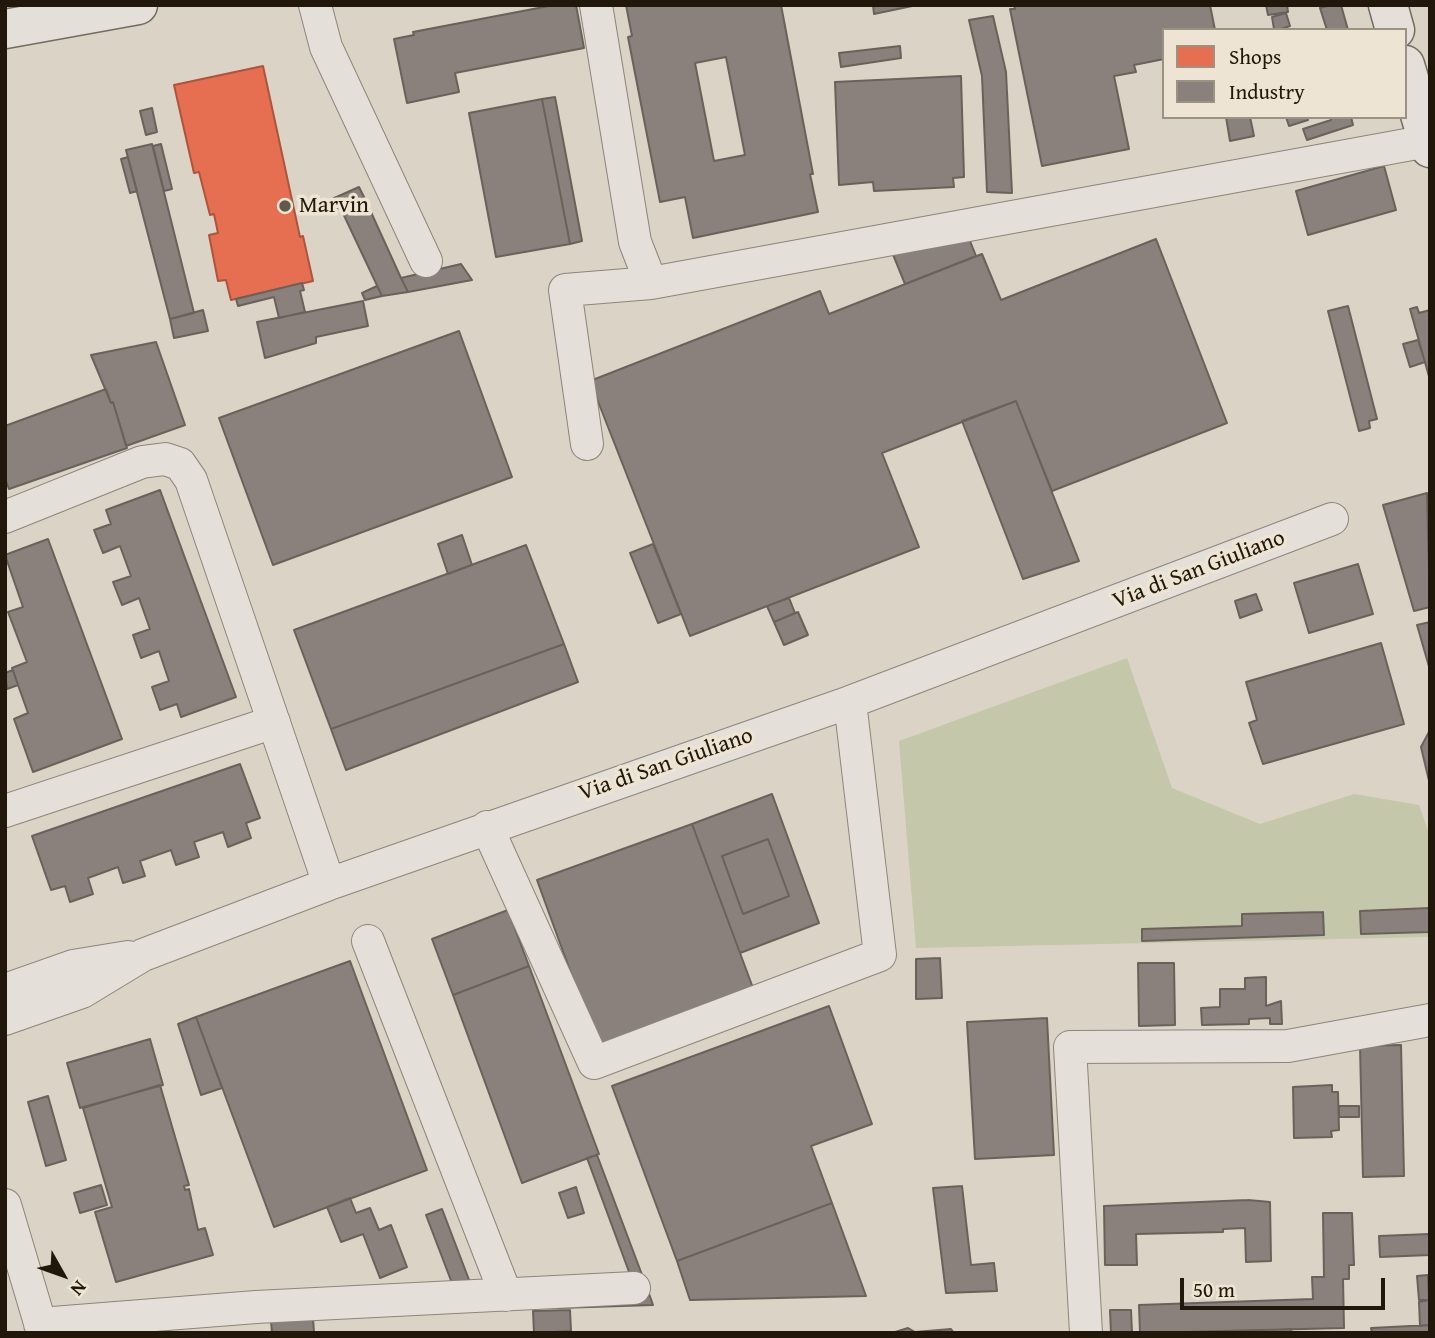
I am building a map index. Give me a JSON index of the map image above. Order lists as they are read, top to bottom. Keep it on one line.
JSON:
{"streets":{"street":["Via di San Giuliano"]},"places":["Marvin"],"legend":["Shops","Industry"],"scale_bar":"50 m","north":"bottom right"}
